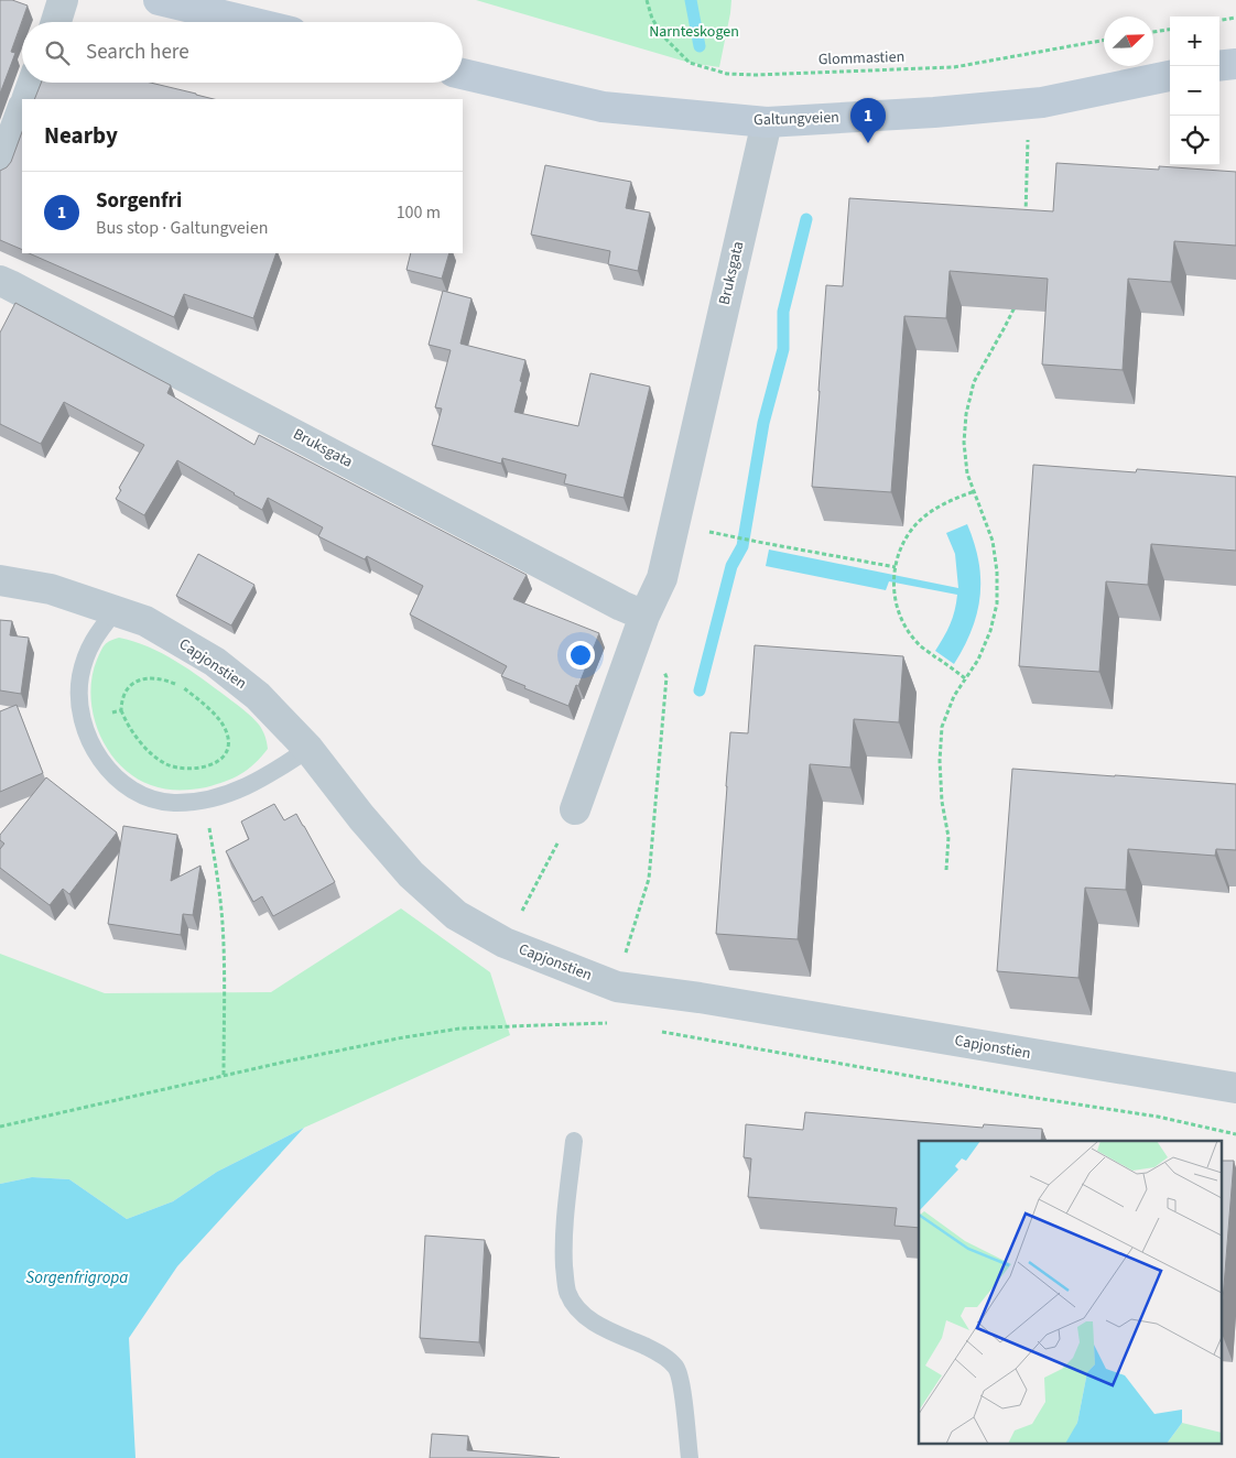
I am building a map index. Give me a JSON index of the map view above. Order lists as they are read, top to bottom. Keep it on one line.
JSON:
{"streets":{"main road":["Galtungveien"],"street":["Bruksgata","Capjonstien"],"path":["Glommastien"]},"crossings":[["Galtungveien","Bruksgata"]],"water":["Sorgenfrigropa"],"parks":["Narnteskogen"],"north":"top right","page":{"map_buttons":["+","−"],"search":"Search here","pins":"1","heading":"Nearby","list":[{"mark":"1","name":"Sorgenfri","note":"Bus stop · Galtungveien","value":"100 m"}]}}
